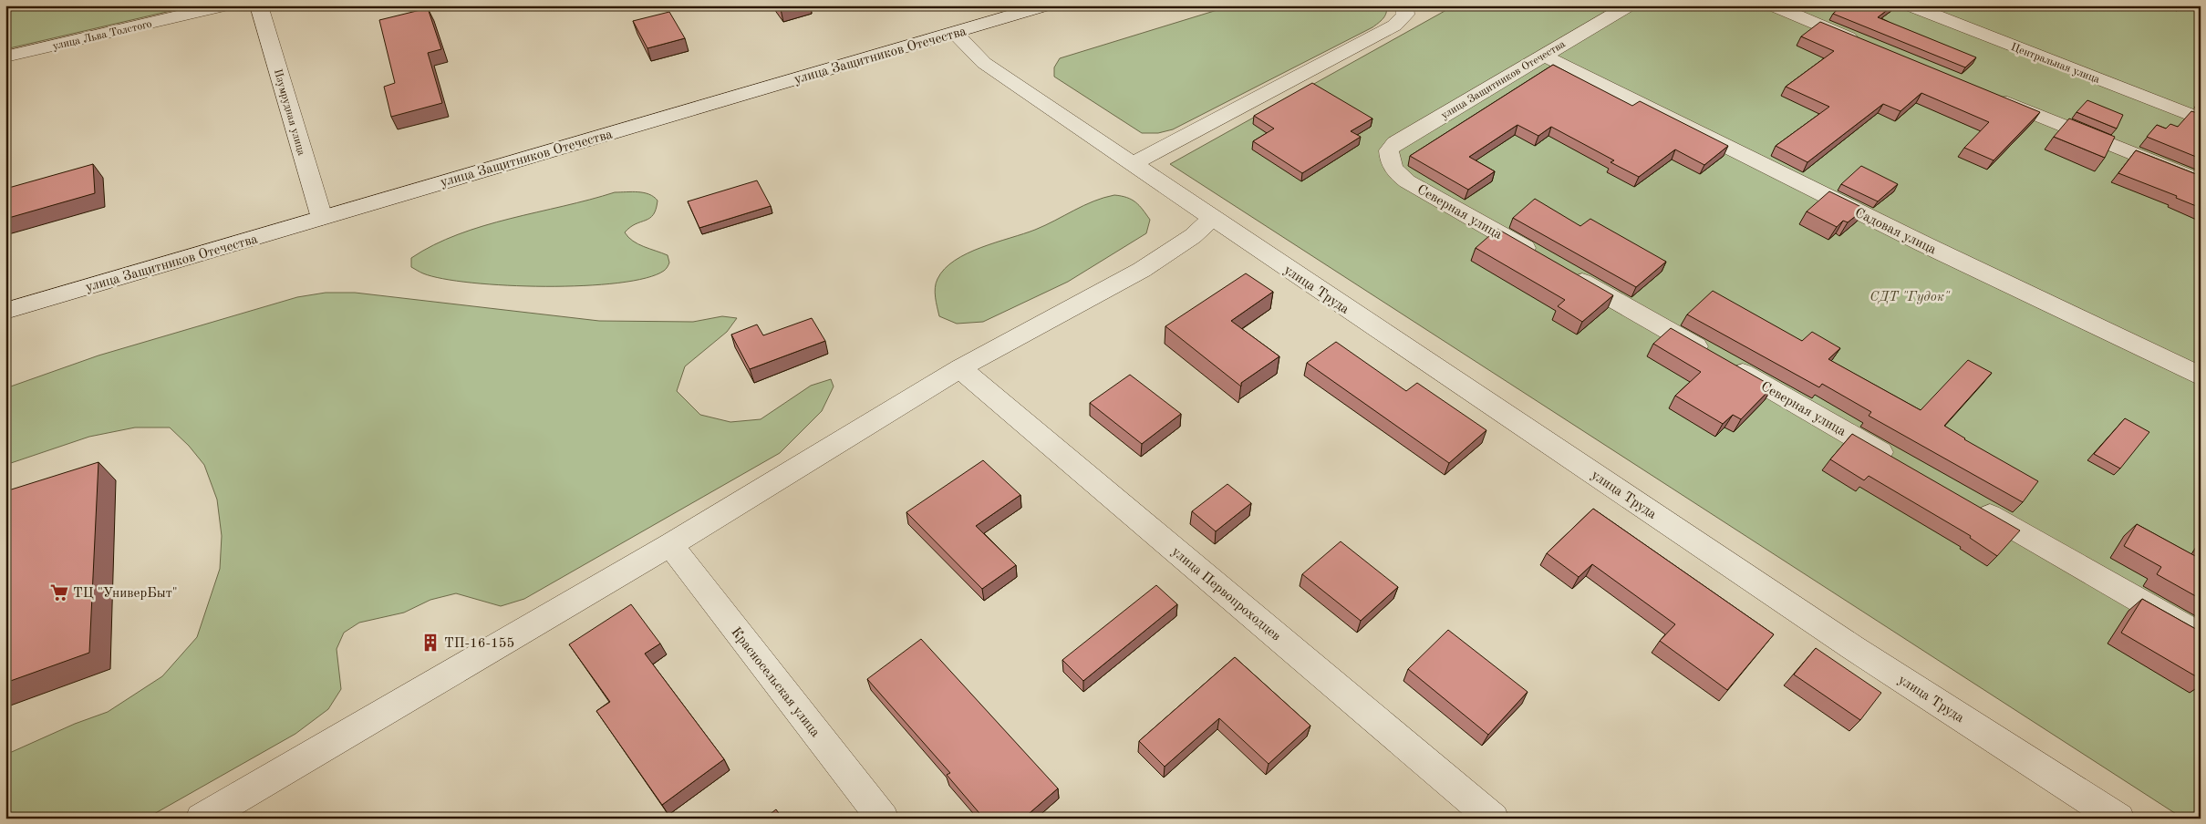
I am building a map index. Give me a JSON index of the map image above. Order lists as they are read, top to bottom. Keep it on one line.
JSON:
{"streets":{"street":["улица Льва Толстого","улица Защитников Отечества","Центральная улица","Изумрудная улица","Северная улица","Садовая улица","улица Труда","улица Первопроходцев","Красносельская улица"]},"crossings":[["улица Защитников Отечества","Изумрудная улица"],["улица Защитников Отечества","Северная улица"],["улица Защитников Отечества","Садовая улица"],["улица Защитников Отечества","улица Труда"]],"parks":["СДТ \"Гудок\""],"places":{"supermarket":["ТЦ \"УниверБыт\""],"building":["ТП-16-155"]}}
